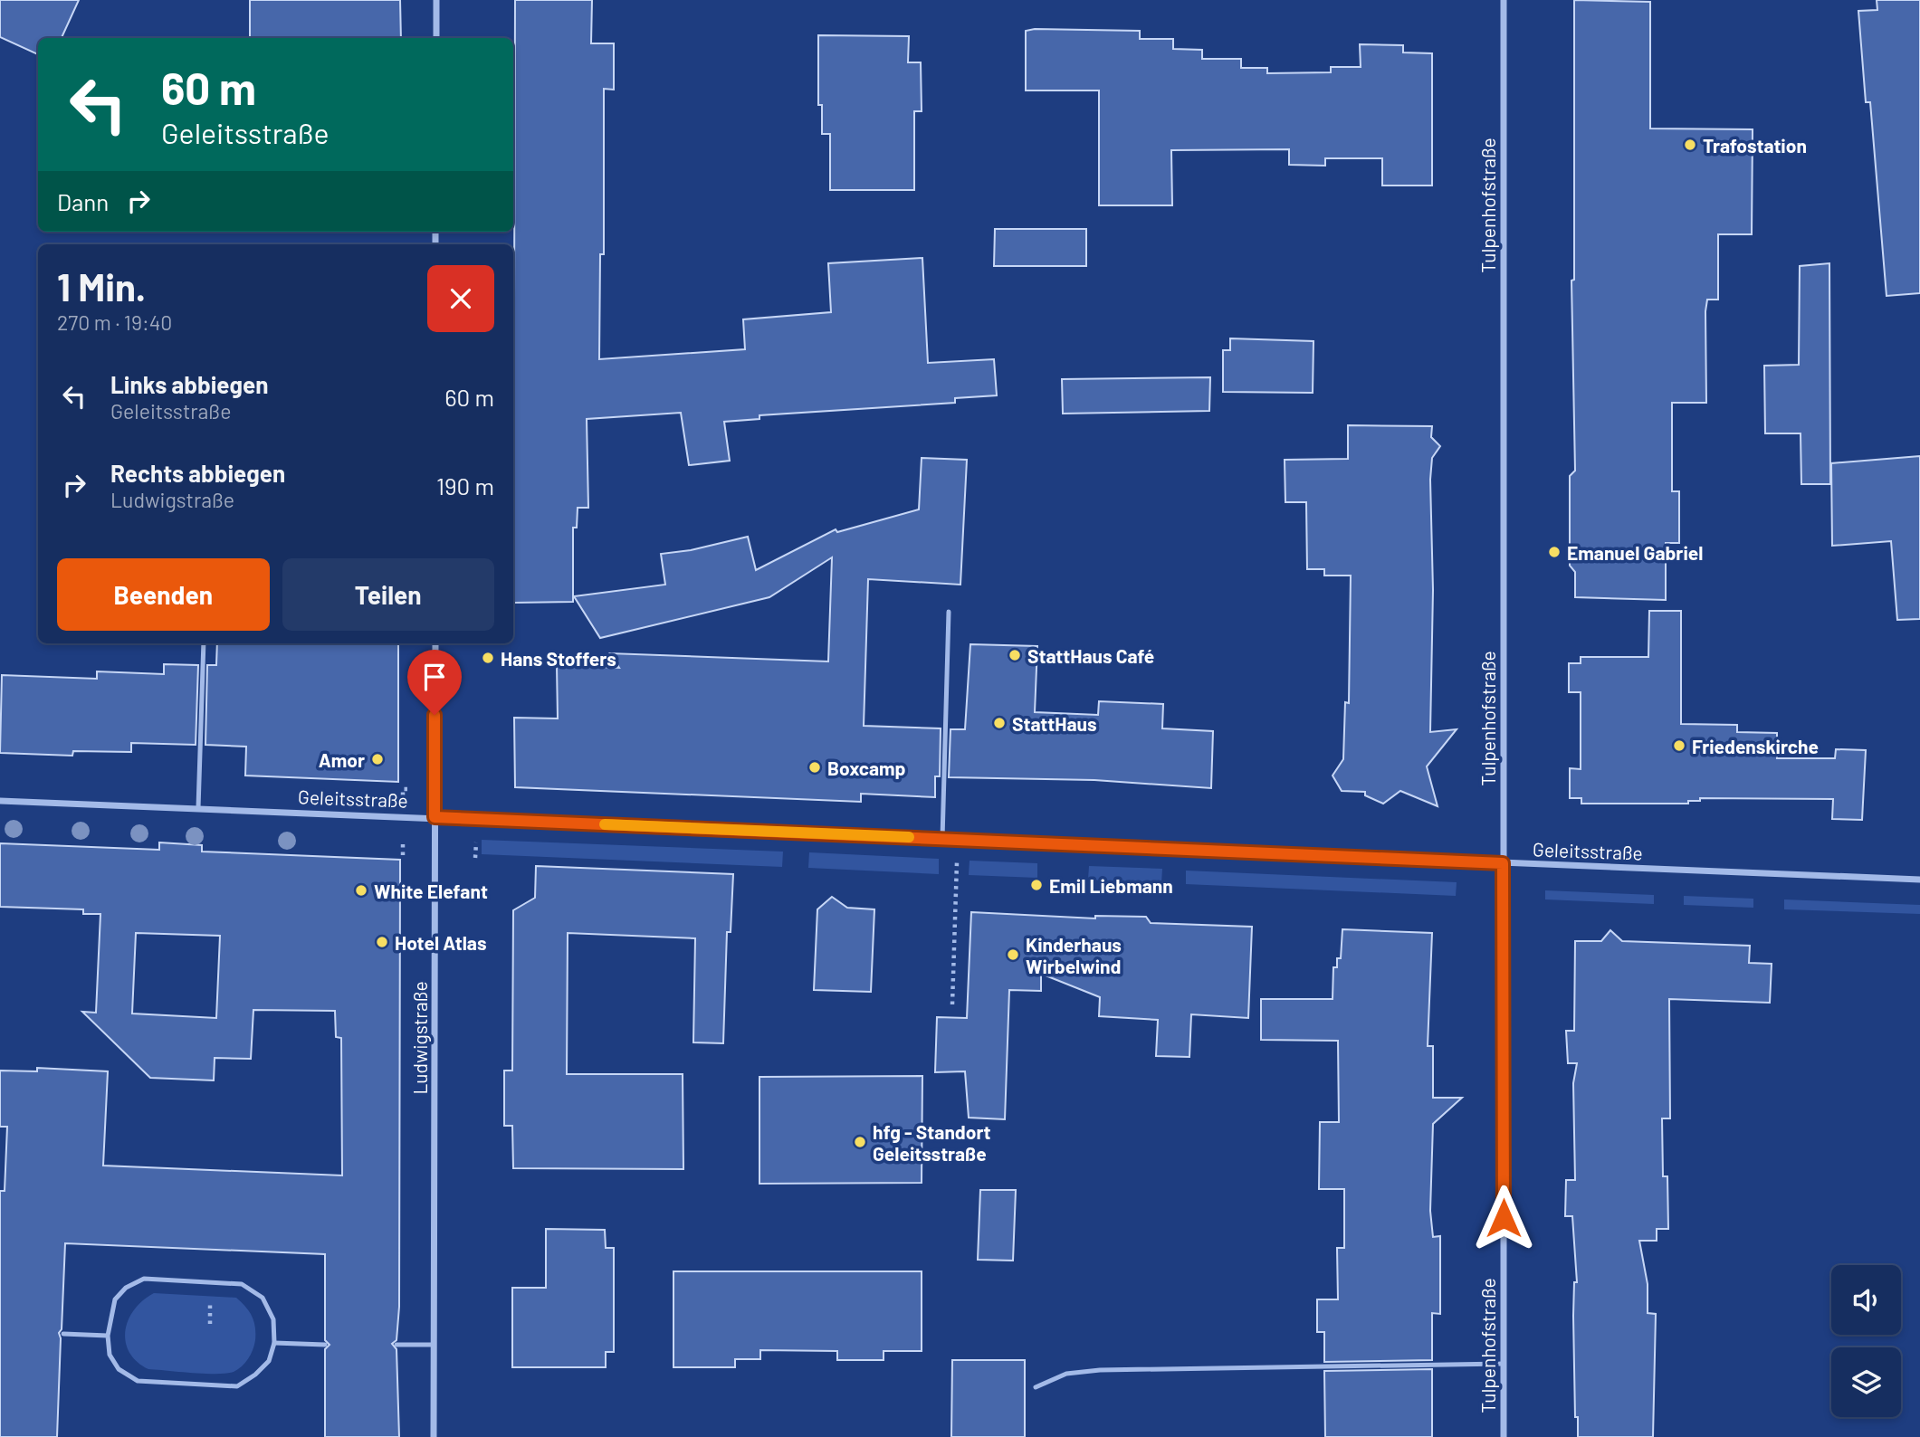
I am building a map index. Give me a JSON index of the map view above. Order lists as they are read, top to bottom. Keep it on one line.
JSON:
{"streets":{"street":["Tulpenhofstraße","Geleitsstraße","Ludwigstraße"]},"crossings":[["Tulpenhofstraße","Geleitsstraße"],["Geleitsstraße","Ludwigstraße"]],"places":["Trafostation","Emanuel Gabriel","StattHaus Café","Hans Stoffers","StattHaus","Friedenskirche","Amor","Boxcamp","Emil Liebmann","White Elefant","Hotel Atlas","Kinderhaus Wirbelwind","hfg - Standort Geleitsstraße"],"page":{"turn":["60 m","Geleitsstraße"],"then":"Dann","heading":["1 Min.","270 m · 19:40"],"list":[{"name":"Links abbiegen","note":"Geleitsstraße","value":"60 m"},{"name":"Rechts abbiegen","note":"Ludwigstraße","value":"190 m"}],"buttons":["Beenden","Teilen"]}}
